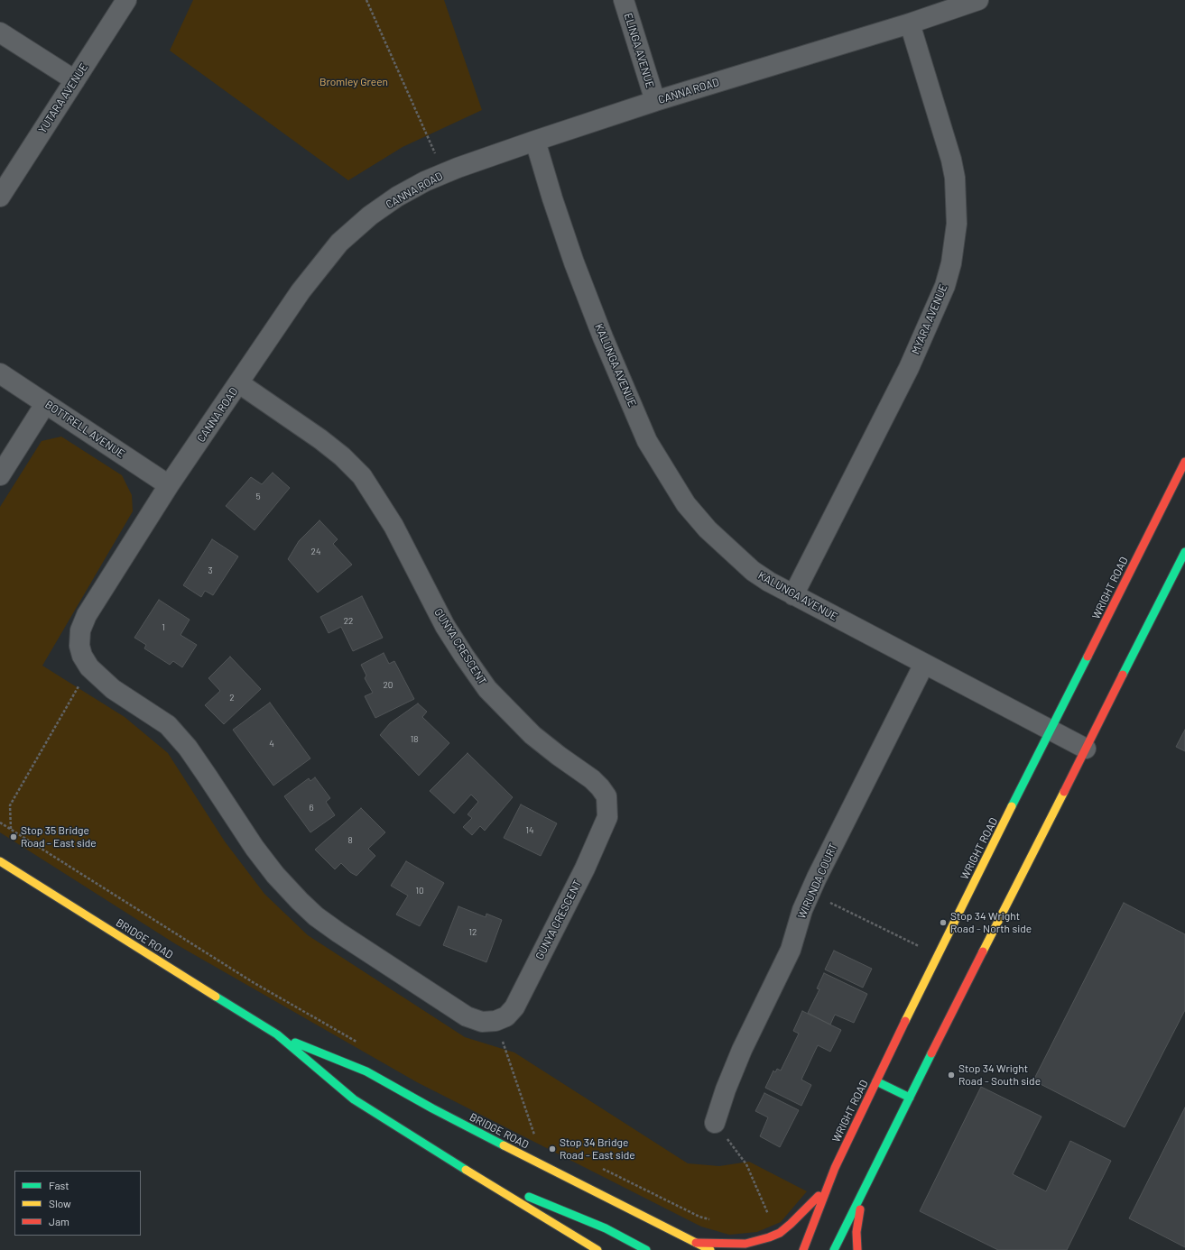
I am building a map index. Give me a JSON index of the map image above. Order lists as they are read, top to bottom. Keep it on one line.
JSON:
{"streets":{"main road":["WRIGHT ROAD","BRIDGE ROAD"],"street":["ELINGA AVENUE","CANNA ROAD","YUTARA AVENUE","MYARA AVENUE","KALUNGA AVENUE","BOTTRELL AVENUE","GUNYA CRESCENT","WIRUNDA COURT"]},"crossings":[["ELINGA AVENUE","CANNA ROAD"],["CANNA ROAD","MYARA AVENUE"],["CANNA ROAD","KALUNGA AVENUE"],["CANNA ROAD","BOTTRELL AVENUE"],["CANNA ROAD","GUNYA CRESCENT"],["MYARA AVENUE","KALUNGA AVENUE"],["KALUNGA AVENUE","WRIGHT ROAD"],["KALUNGA AVENUE","WIRUNDA COURT"]],"parks":["Bromley Green"],"places":["Stop 35 Bridge Road - East side","Stop 34 Wright Road - North side","Stop 34 Wright Road - South side","Stop 34 Bridge Road - East side"],"house_numbers":["5","24","3","22","1","20","2","18","4","6","14","8","10","12"],"legend":["Fast","Slow","Jam"]}
